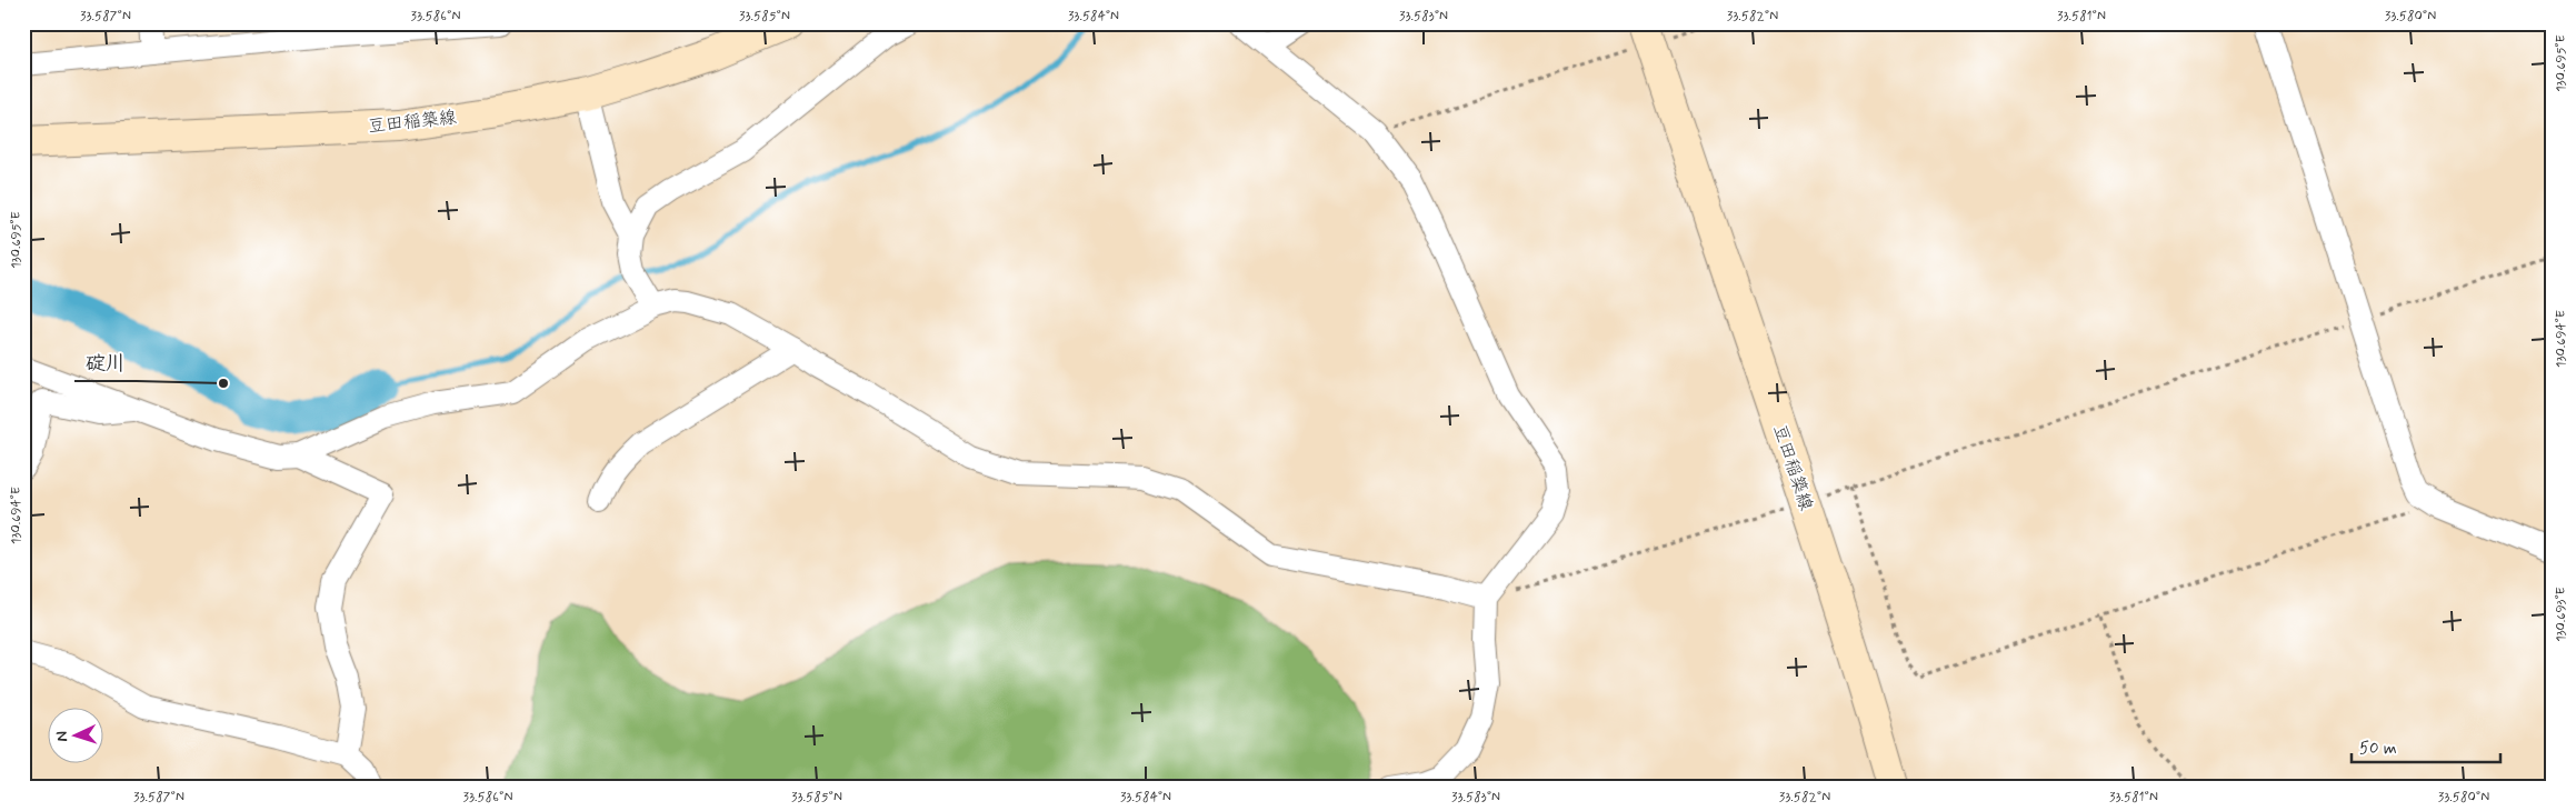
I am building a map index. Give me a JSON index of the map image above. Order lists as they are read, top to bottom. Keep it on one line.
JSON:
{"streets":{"main road":["豆田稲築線"]},"places":["碇川"],"scale_bar":"50 m","north":"left","coordinates":["33.587°N","33.586°N","33.585°N","33.584°N","33.583°N","33.582°N","33.581°N","33.580°N","130.695°E","130.694°E","130.693°E"]}
